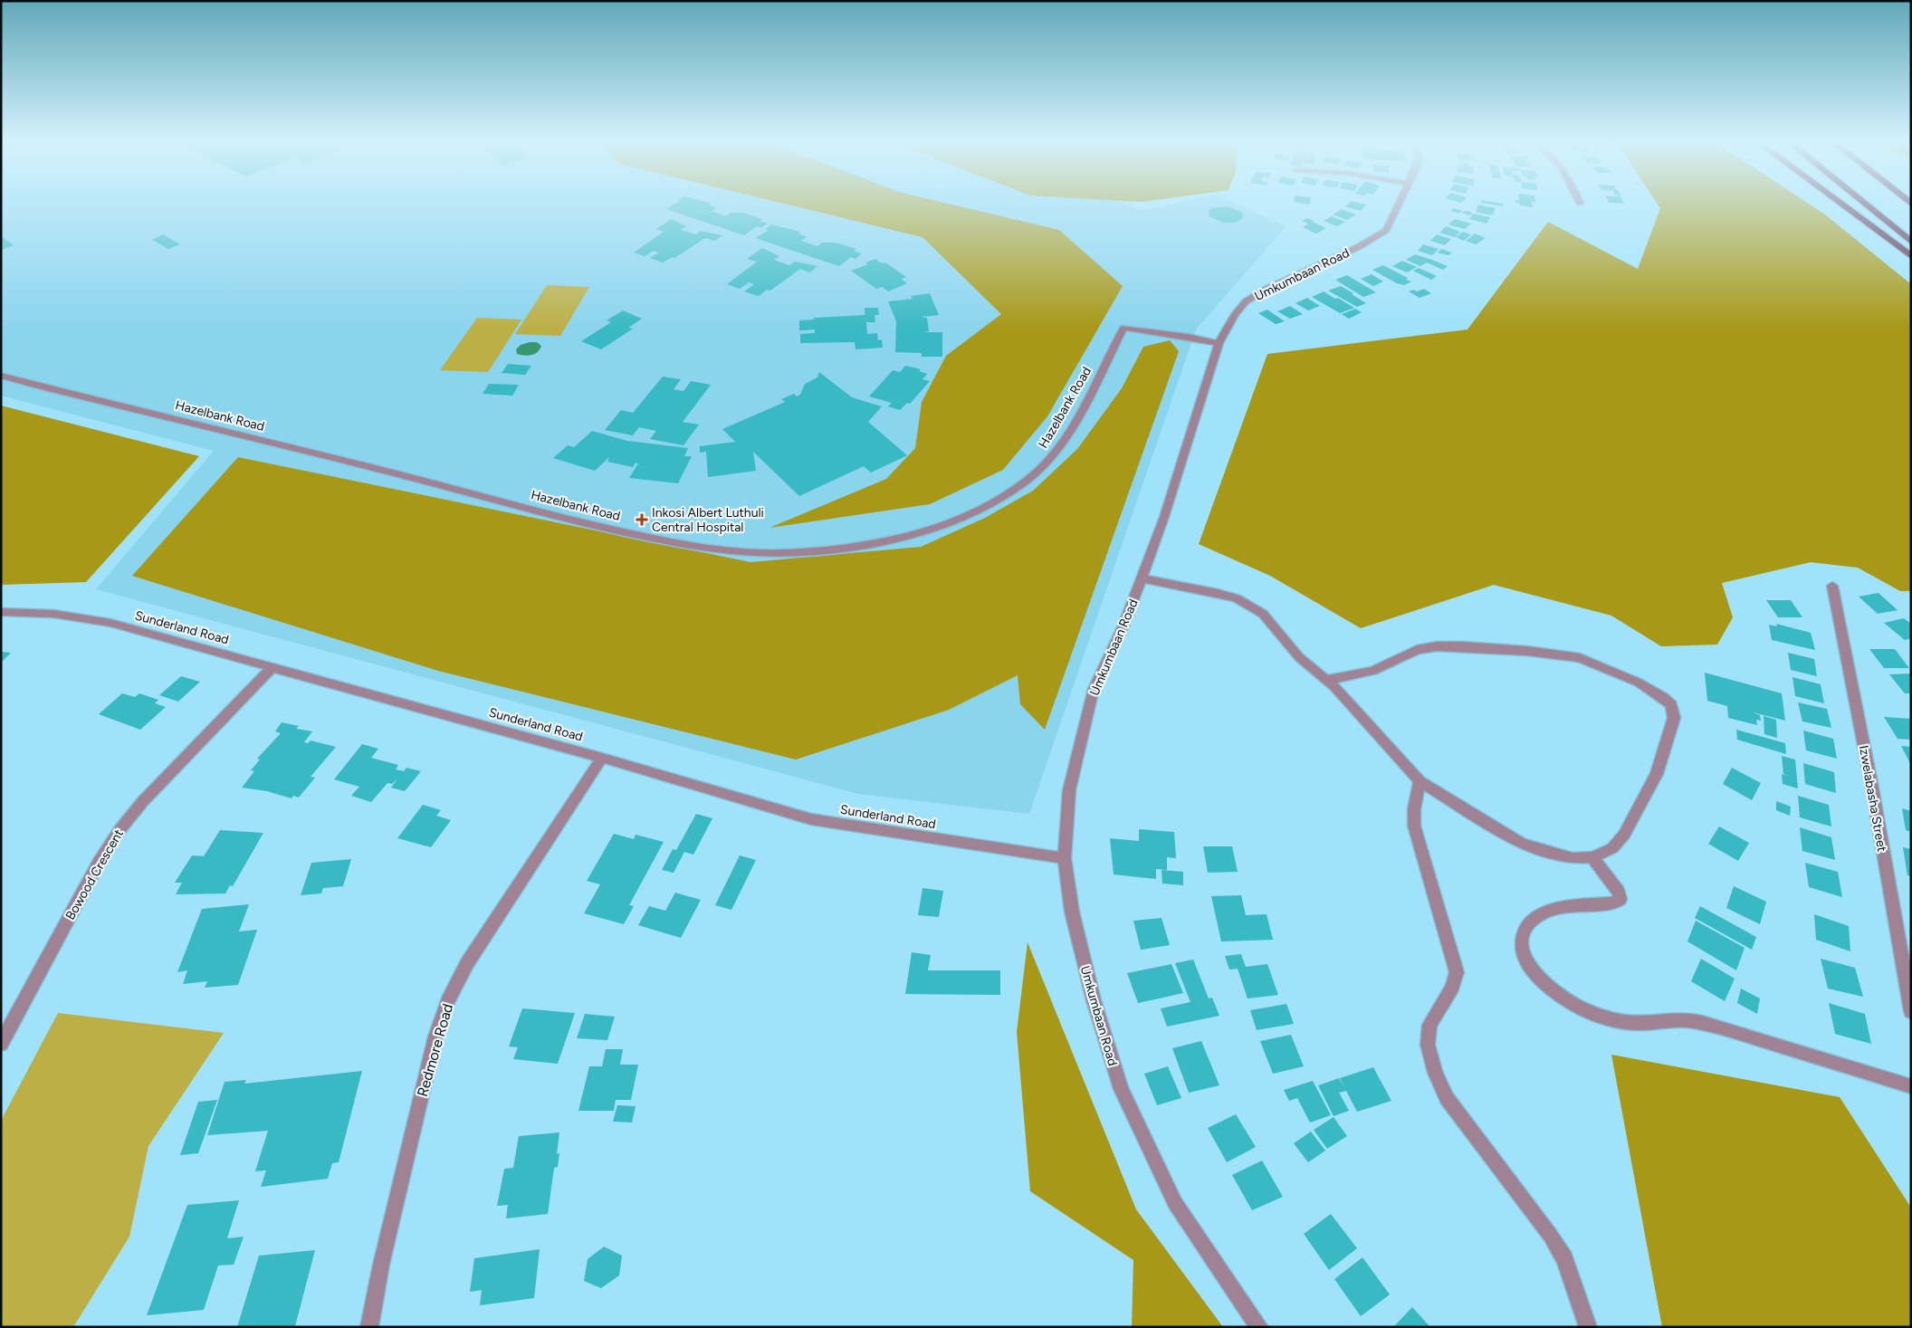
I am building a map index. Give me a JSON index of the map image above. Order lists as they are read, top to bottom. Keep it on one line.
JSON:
{"streets":{"street":["Umkumbaan Road","Hazelbank Road","Sunderland Road","Izwelabasha Street","Bowood Crescent","Redmore Road"]},"crossings":[["Umkumbaan Road","Hazelbank Road"],["Umkumbaan Road","Sunderland Road"],["Sunderland Road","Bowood Crescent"],["Sunderland Road","Redmore Road"]],"places":{"health":["Inkosi Albert Luthuli Central Hospital"]}}
